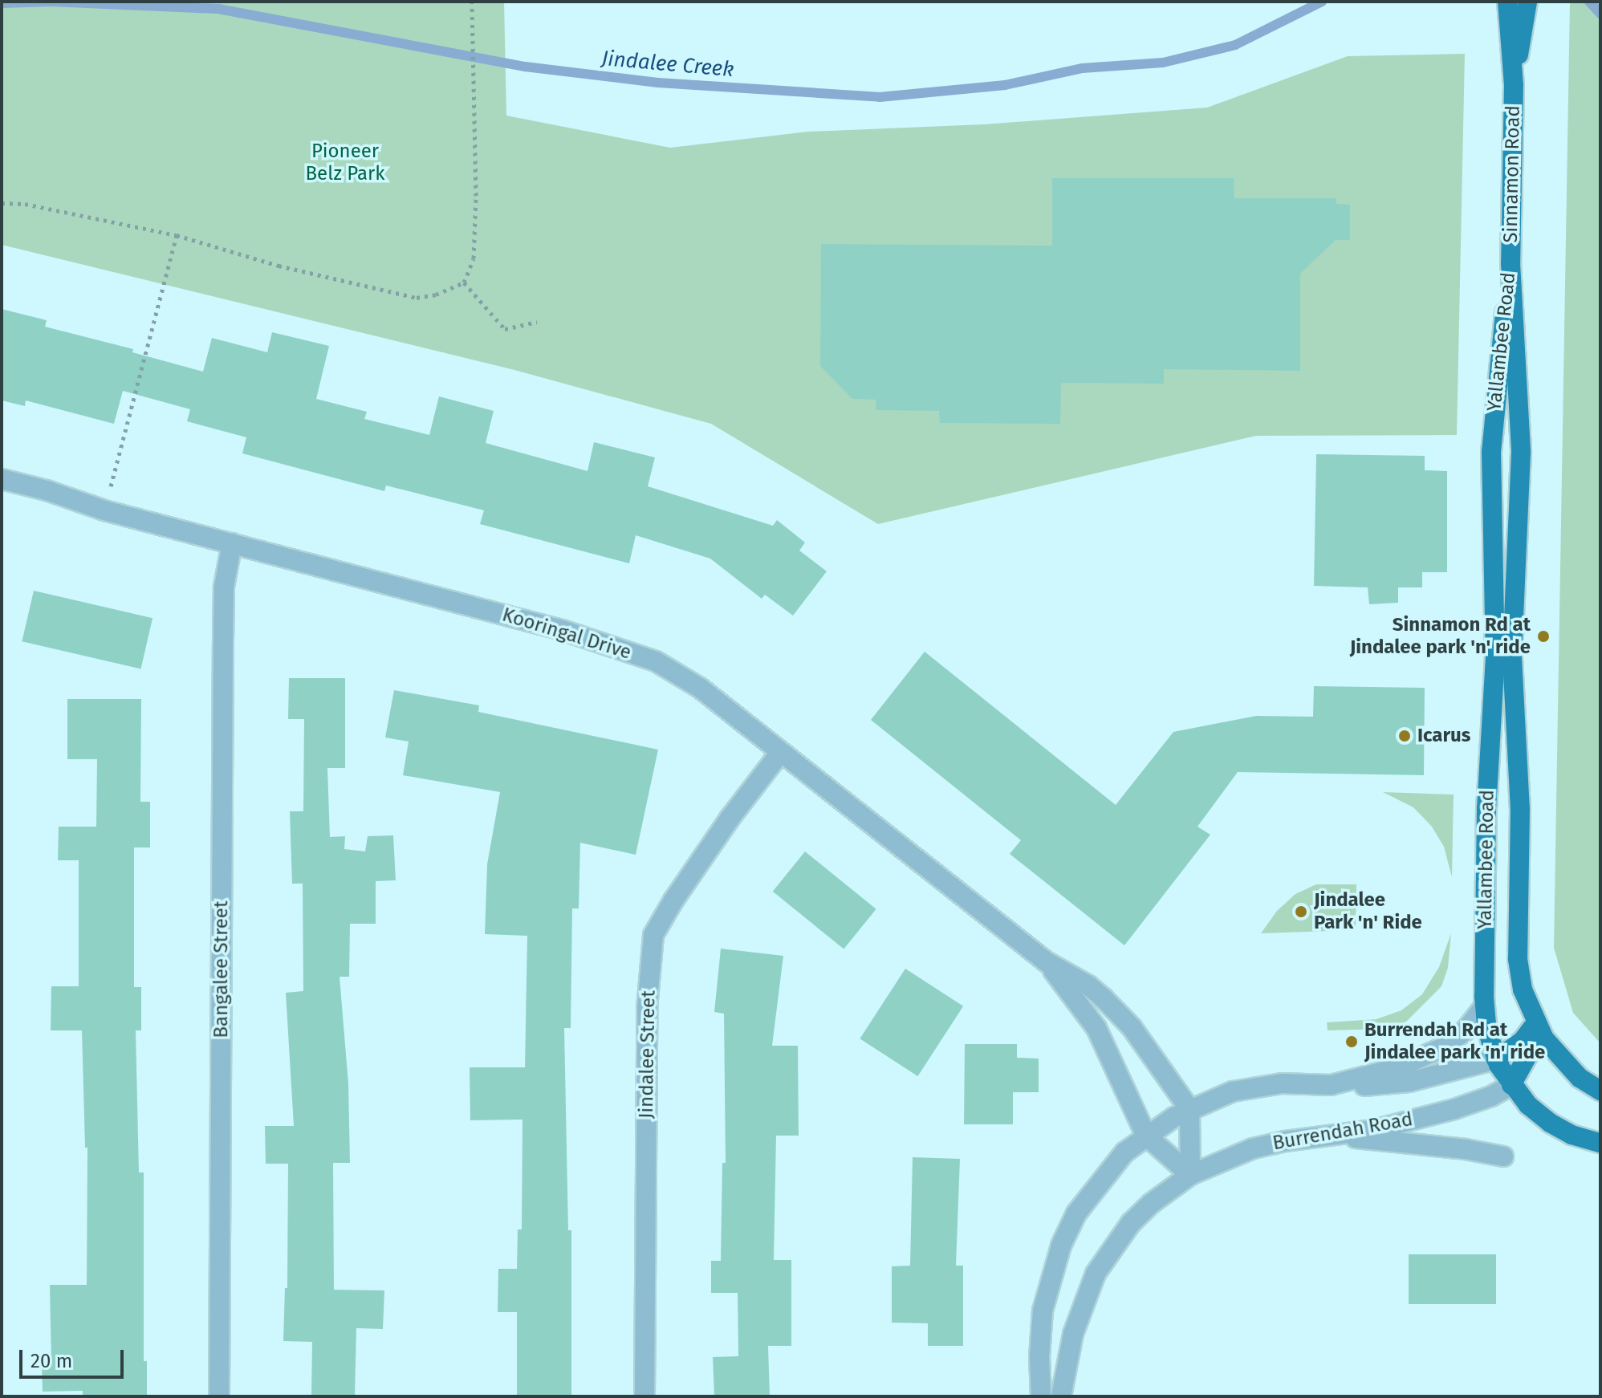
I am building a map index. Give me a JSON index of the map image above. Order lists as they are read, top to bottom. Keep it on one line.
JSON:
{"streets":{"main road":["Sinnamon Road","Yallambee Road","Burrendah Road"],"street":["Kooringal Drive","Bangalee Street","Jindalee Street"]},"crossings":[["Sinnamon Road","Yallambee Road"],["Yallambee Road","Burrendah Road"],["Kooringal Drive","Bangalee Street"],["Kooringal Drive","Jindalee Street"]],"water":["Jindalee Creek"],"parks":["Pioneer Belz Park"],"places":["Sinnamon Rd at Jindalee park 'n' ride","Icarus","Jindalee Park 'n' Ride","Burrendah Rd at Jindalee park 'n' ride"],"scale_bar":"20 m"}
